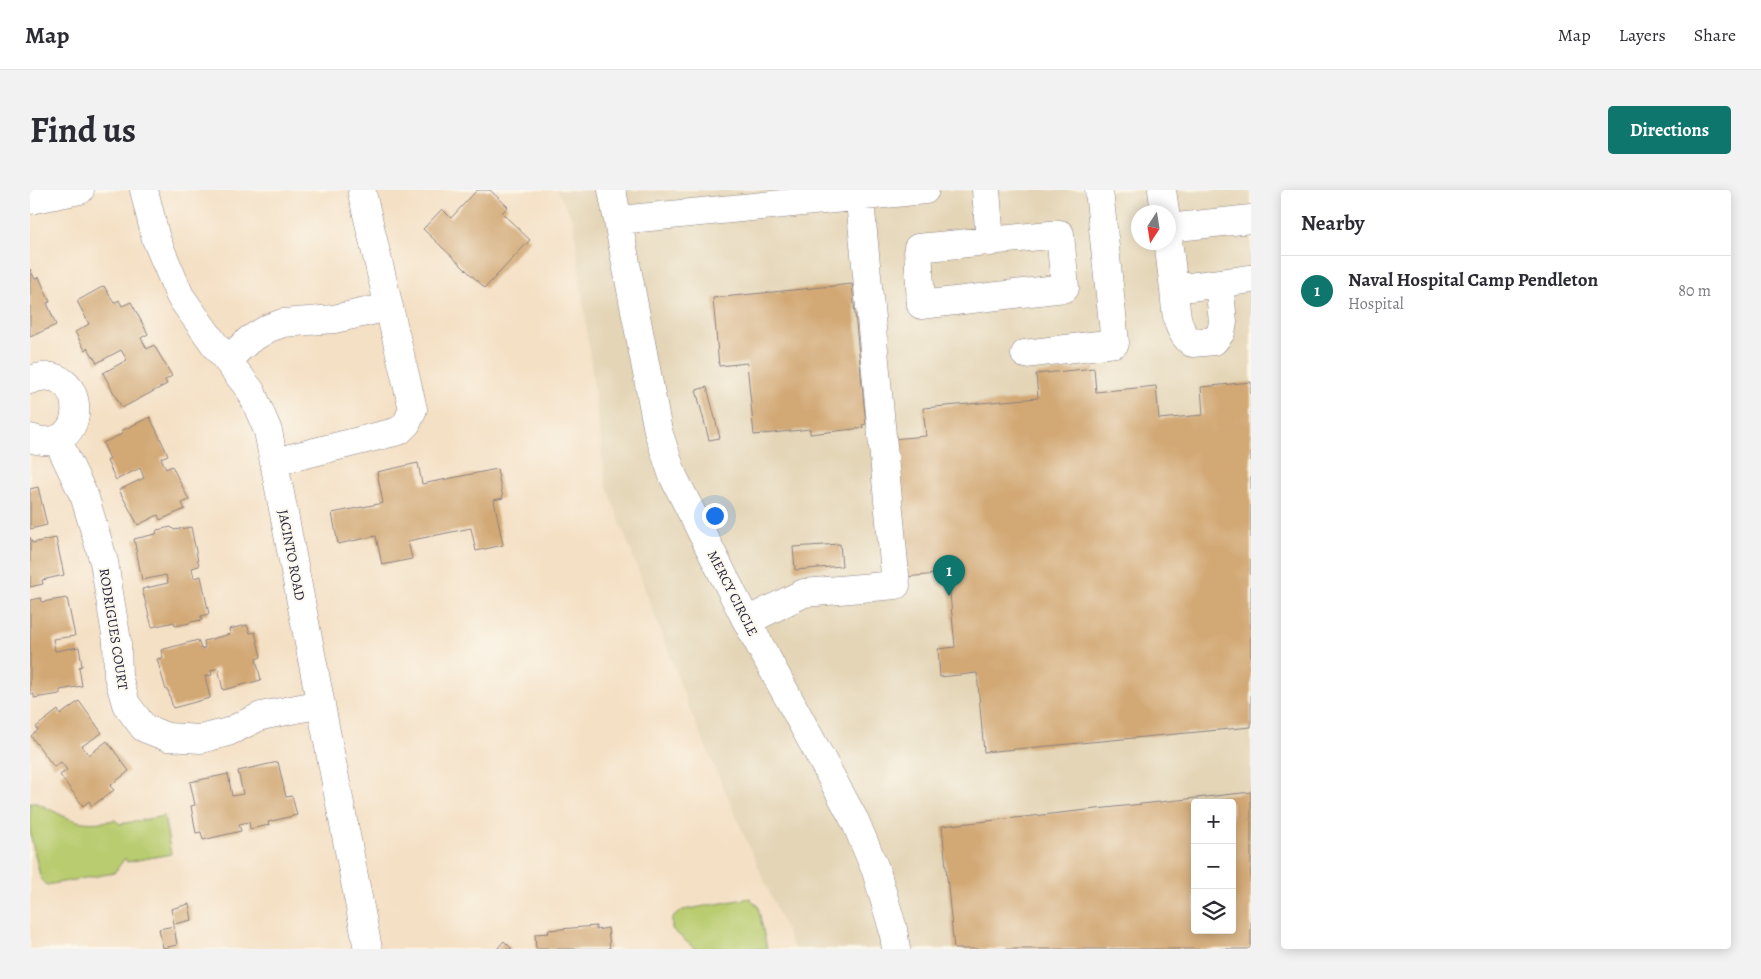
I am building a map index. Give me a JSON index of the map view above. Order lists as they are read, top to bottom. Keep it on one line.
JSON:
{"streets":{"street":["JACINTO ROAD","MERCY CIRCLE","RODRIGUES COURT"]},"crossings":[["JACINTO ROAD","RODRIGUES COURT"]],"north":"bottom","page":{"header":"Map","nav":["Map","Layers","Share"],"title":"Find us","buttons":"Directions","heading":"Nearby","list":[{"mark":"1","name":"Naval Hospital Camp Pendleton","note":"Hospital","value":"80 m"}],"pins":"1","map_buttons":["+","−"]}}
